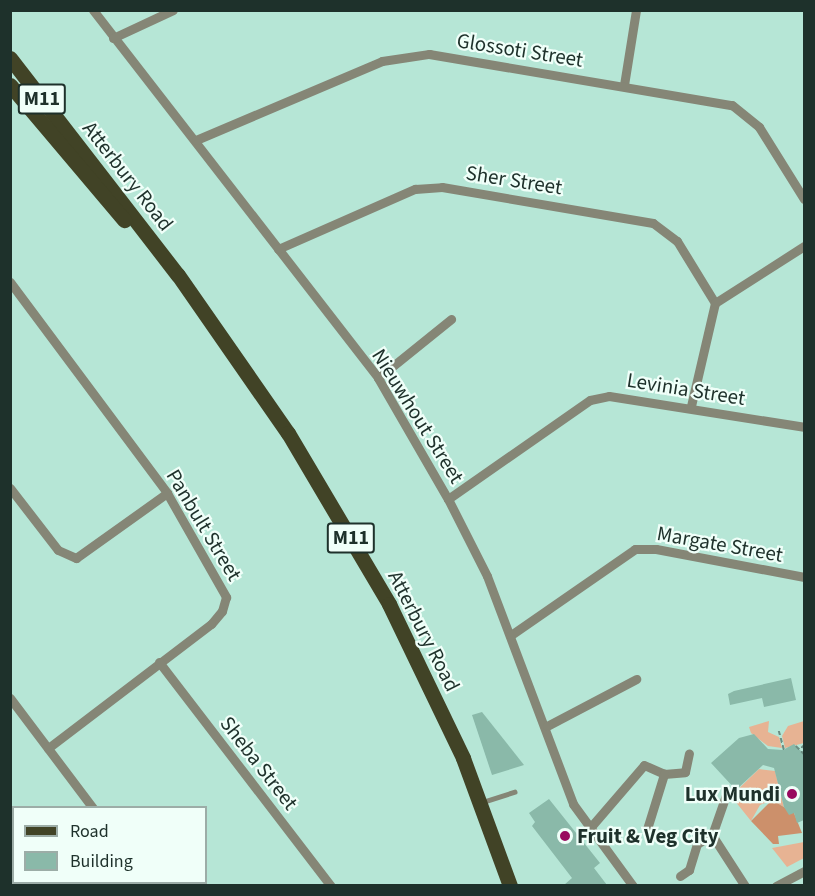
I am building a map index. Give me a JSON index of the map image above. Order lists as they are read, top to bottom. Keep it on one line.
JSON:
{"streets":{"main road":["M11","Atterbury Road"],"street":["Glossoti Street","Sher Street","Levinia Street","Nieuwhout Street","Panbult Street","Margate Street","Sheba Street"]},"crossings":[["Glossoti Street","Nieuwhout Street"],["Sher Street","Nieuwhout Street"],["Levinia Street","Nieuwhout Street"],["Nieuwhout Street","Margate Street"],["Panbult Street","Sheba Street"]],"places":["Lux Mundi","Fruit & Veg City"],"legend":["Road","Building"]}
